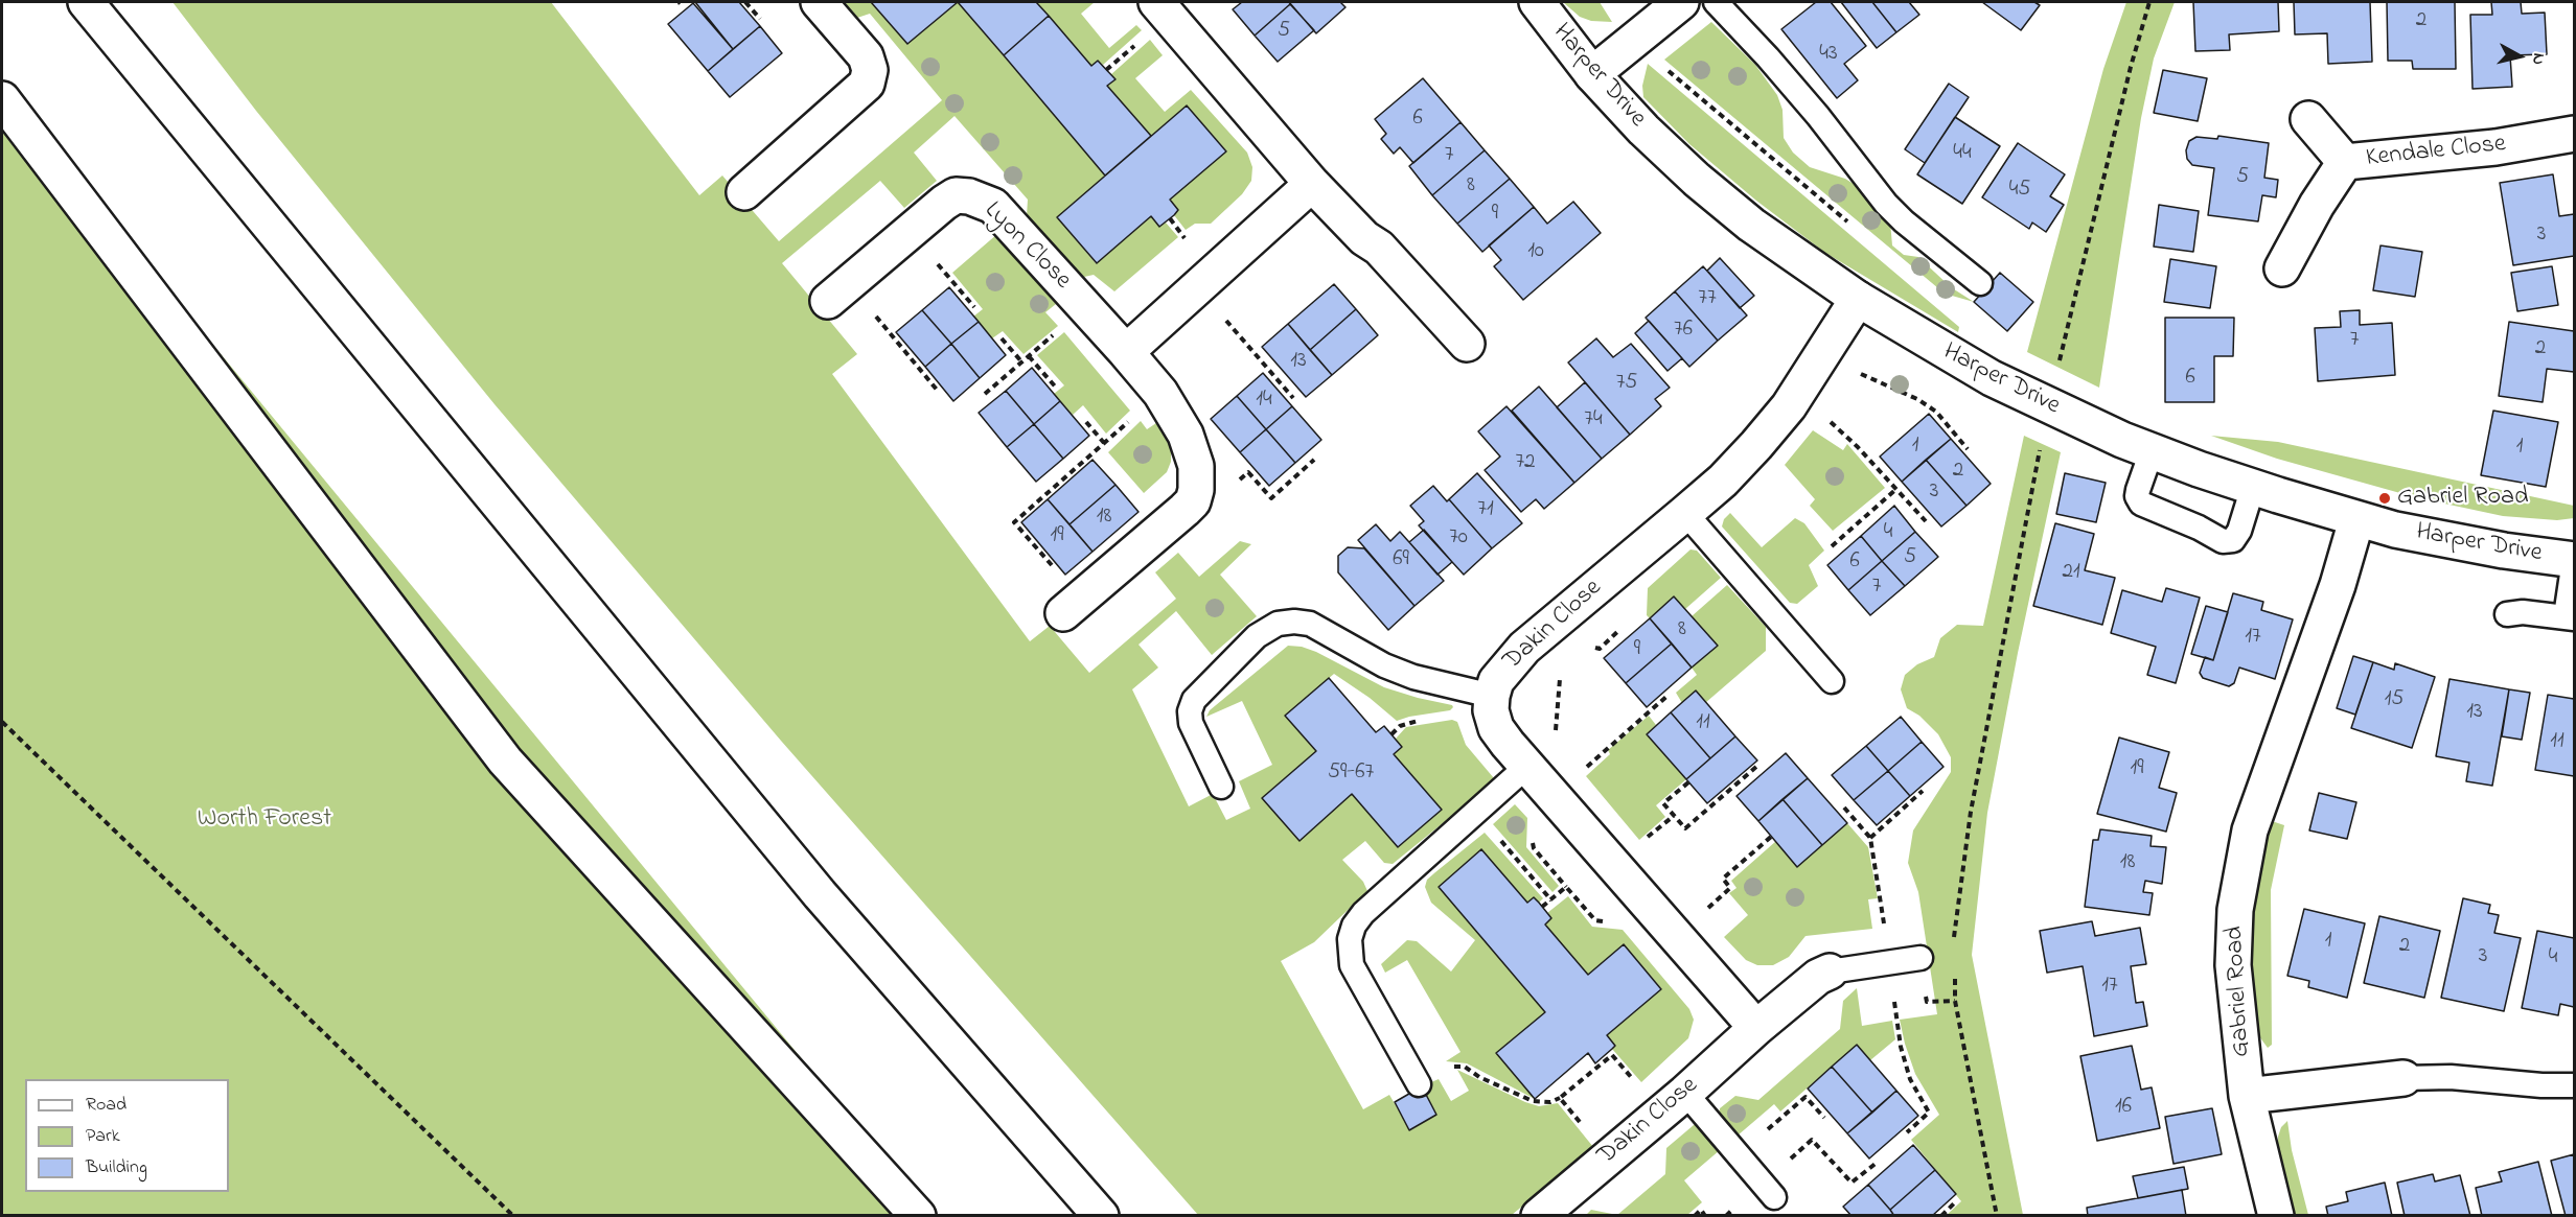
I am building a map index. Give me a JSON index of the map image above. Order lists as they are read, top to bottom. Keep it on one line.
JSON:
{"streets":{"main road":["Harper Drive","Kendale Close","Lyon Close","Dakin Close","Gabriel Road"]},"crossings":[["Harper Drive","Dakin Close"],["Harper Drive","Gabriel Road"]],"parks":["Worth Forest"],"places":["Gabriel Road"],"house_numbers":["2","5","43","6","44","7","5","8","45","9","3","10","77","76","7","2","13","6","75","14","74","1","1","72","2","3","71","18","4","19","70","5","69","6","21","7","8","17","9","15","13","11","11","19","59-67","18","1","2","3","4","17","16"],"legend":["Road","Park","Building"],"north":"right"}
